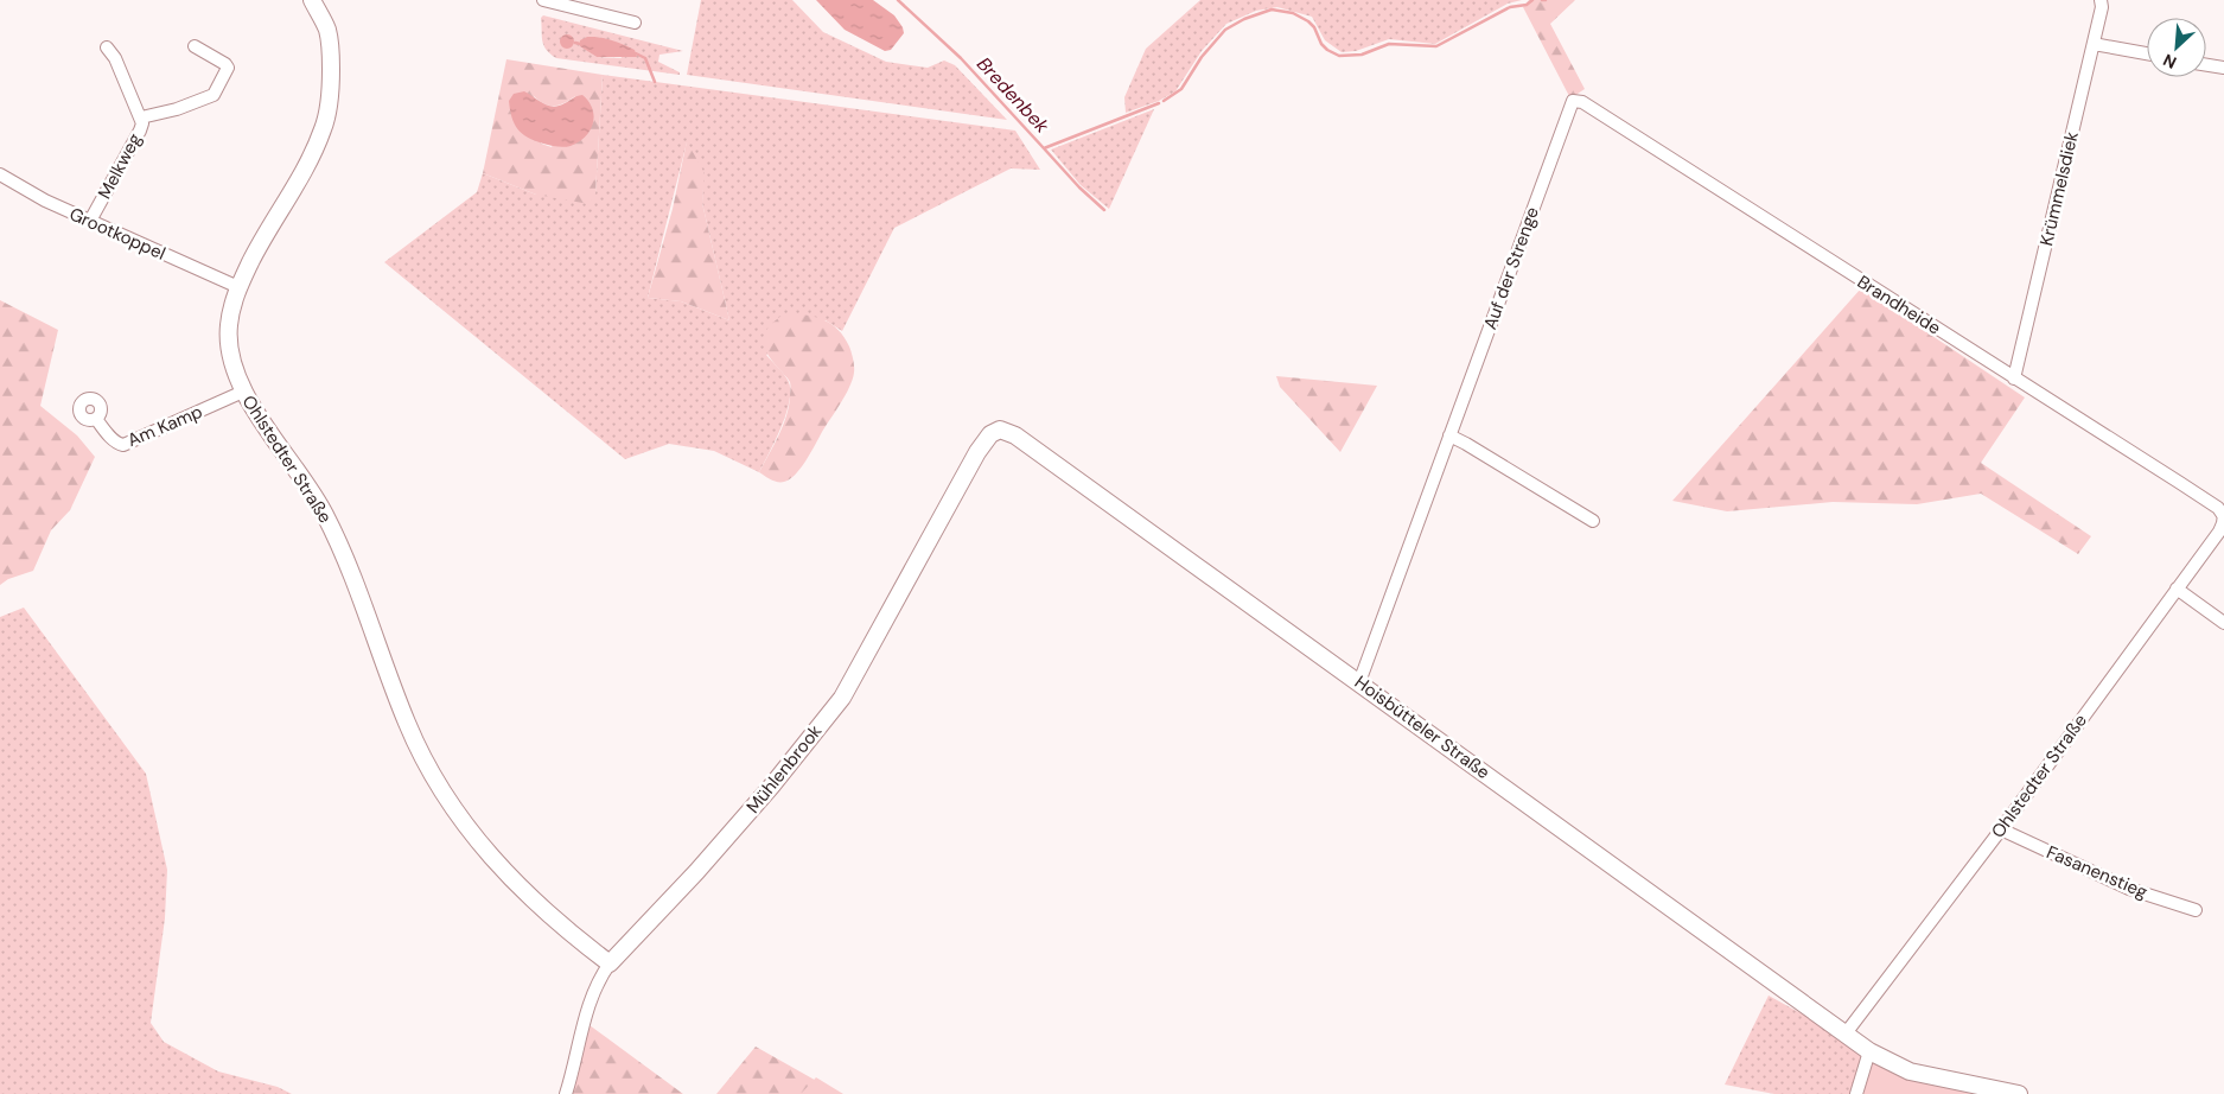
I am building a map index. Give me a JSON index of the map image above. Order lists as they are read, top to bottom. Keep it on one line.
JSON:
{"streets":{"street":["Melkweg","Krümmelsdiek","Grootkoppel","Auf der Strenge","Brandheide","Am Kamp","Ohlstedter Straße","Hoisbütteler Straße","Mühlenbrook","Fasanenstieg"]},"crossings":[["Melkweg","Grootkoppel"],["Krümmelsdiek","Brandheide"],["Grootkoppel","Ohlstedter Straße"],["Auf der Strenge","Brandheide"],["Auf der Strenge","Hoisbütteler Straße"],["Brandheide","Ohlstedter Straße"],["Am Kamp","Ohlstedter Straße"],["Ohlstedter Straße","Hoisbütteler Straße"],["Ohlstedter Straße","Mühlenbrook"],["Ohlstedter Straße","Fasanenstieg"],["Hoisbütteler Straße","Mühlenbrook"]],"water":["Bredenbek"],"north":"bottom left"}
